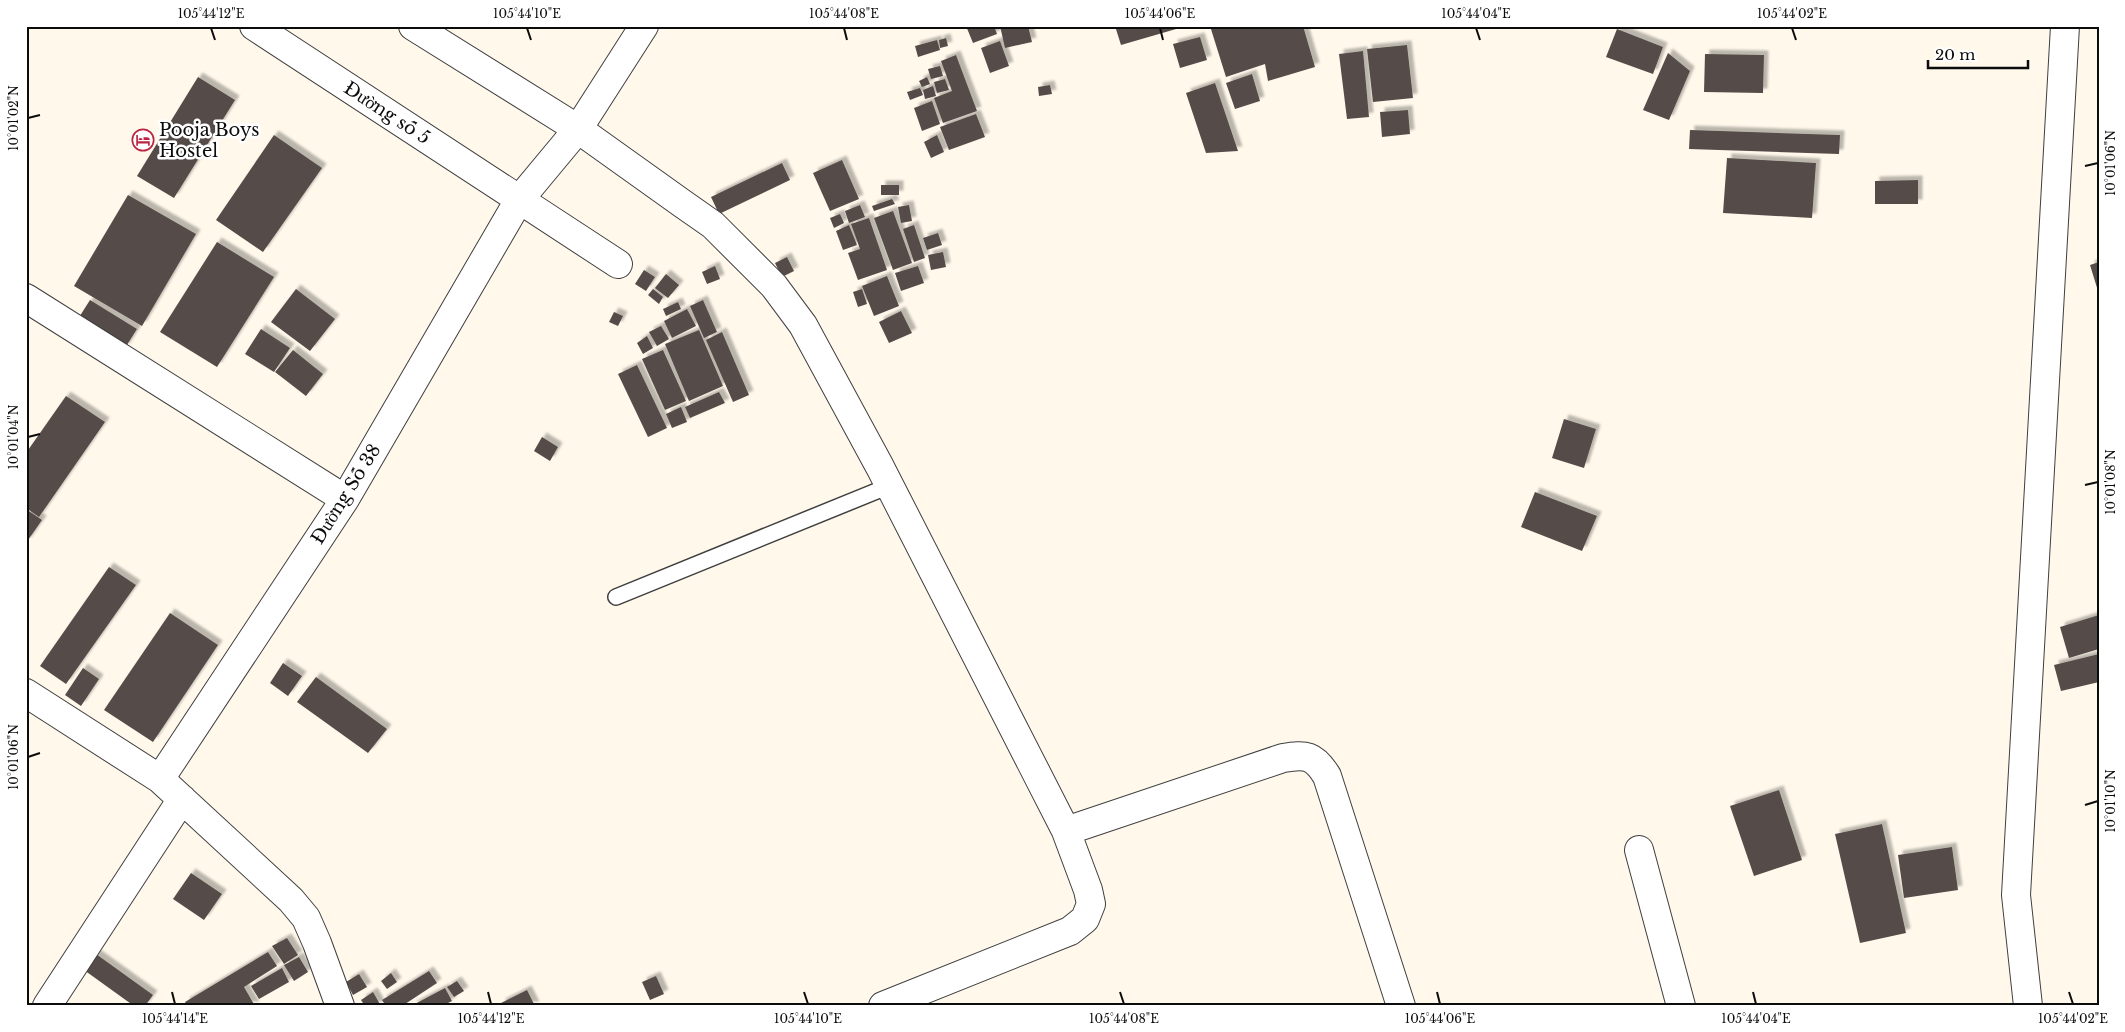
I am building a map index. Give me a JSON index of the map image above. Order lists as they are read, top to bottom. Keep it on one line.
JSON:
{"streets":{"street":["Đường số 5","Đường Số 38"]},"crossings":[["Đường số 5","Đường Số 38"]],"places":{"hotel":["Pooja Boys Hostel"]},"scale_bar":"20 m","coordinates":["105°44'12\"E","105°44'10\"E","105°44'08\"E","105°44'06\"E","105°44'04\"E","105°44'02\"E","10°01'02\"N","10°01'06\"N","10°01'04\"N","10°01'08\"N","10°01'10\"N","105°44'14\"E"]}
